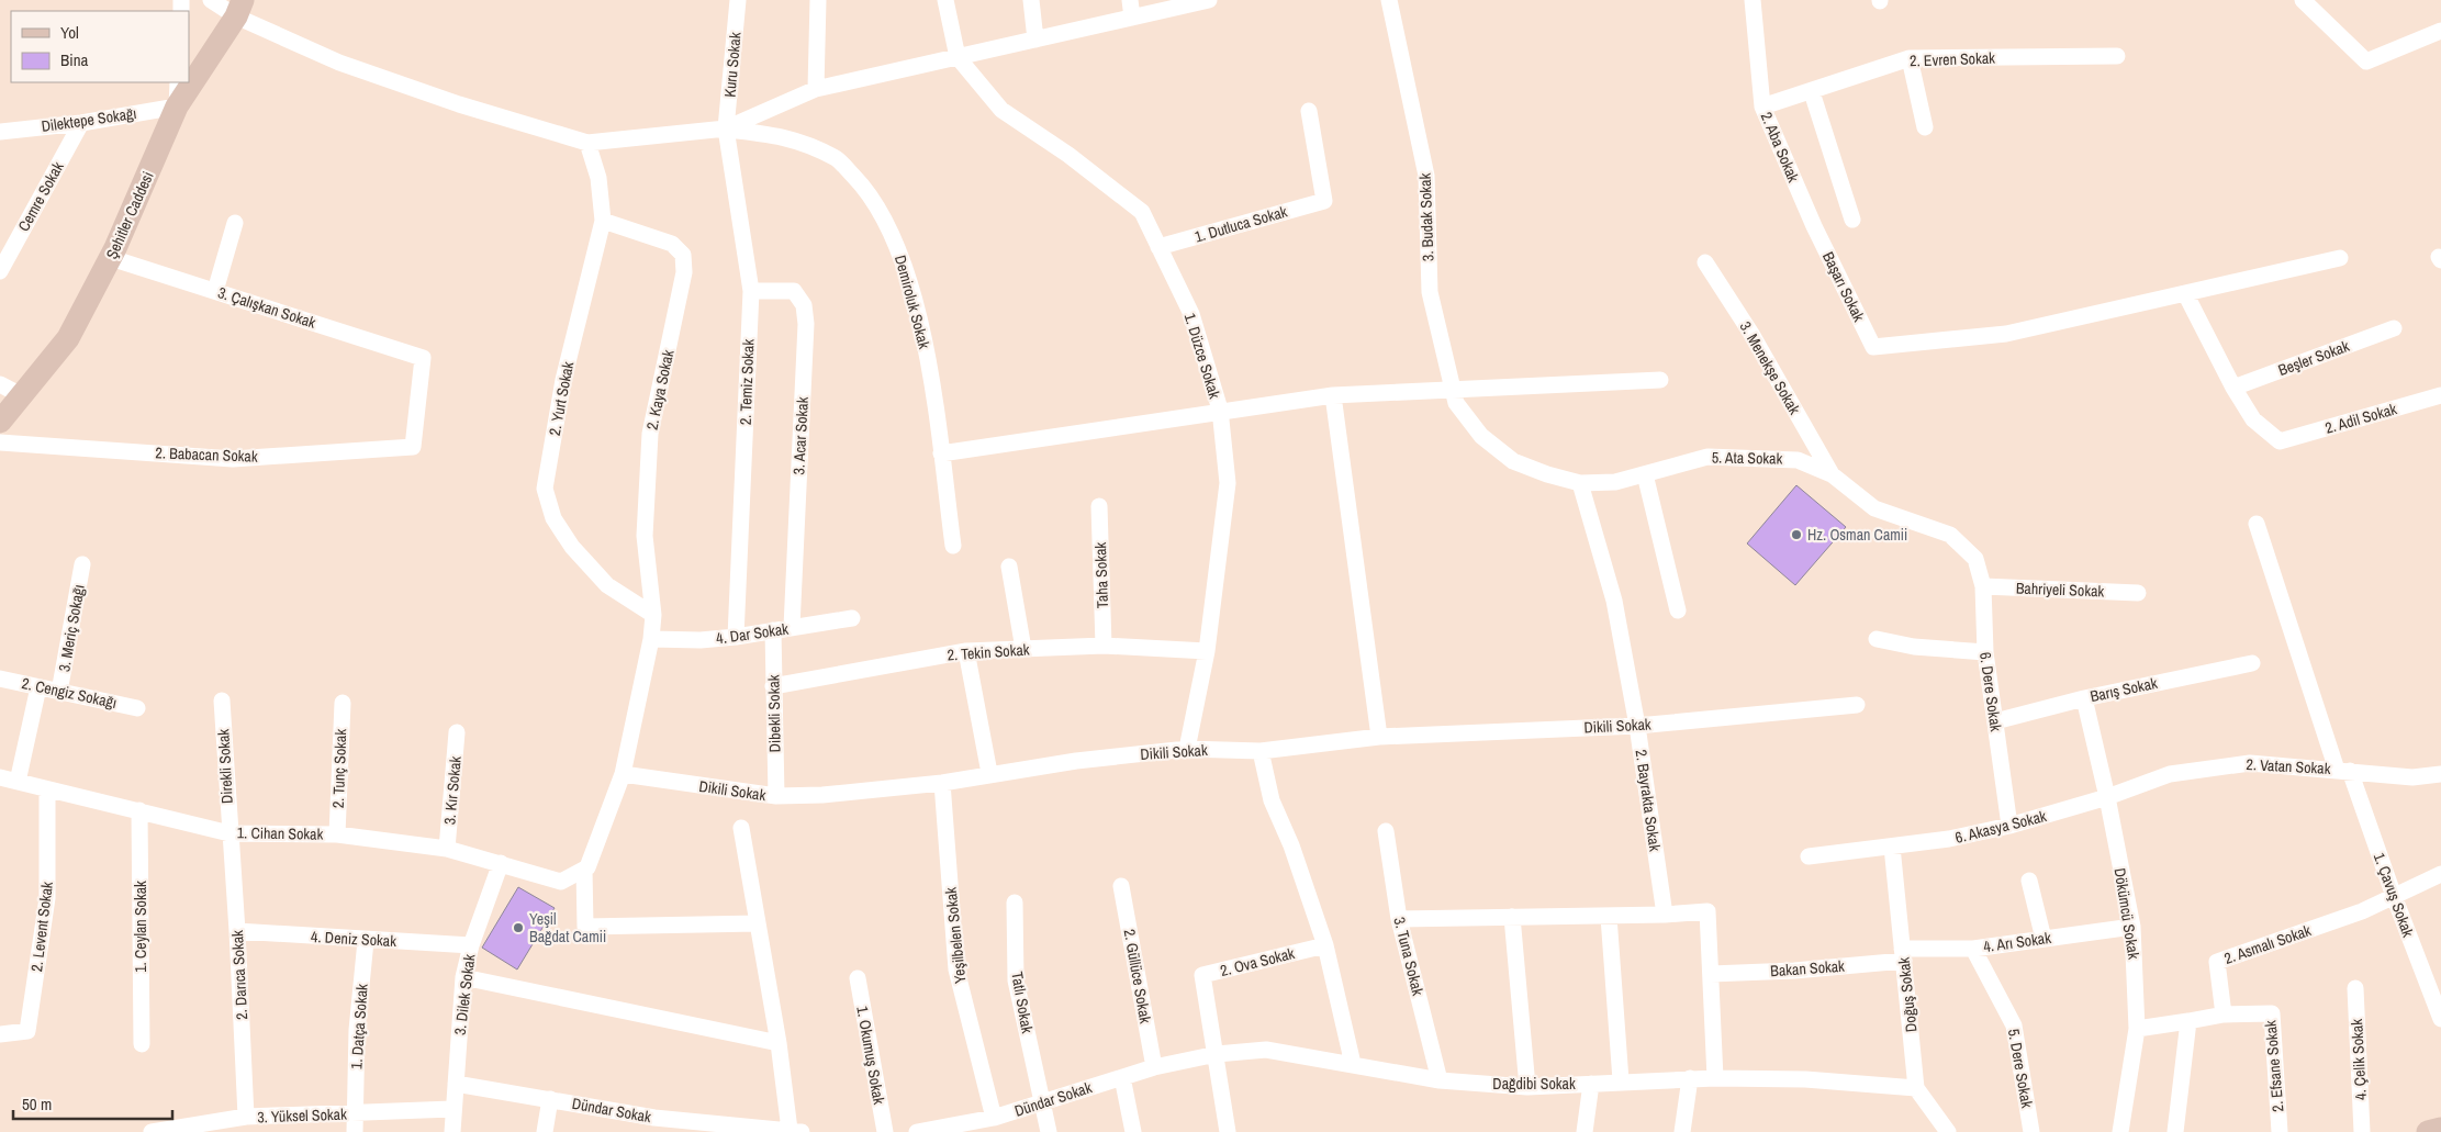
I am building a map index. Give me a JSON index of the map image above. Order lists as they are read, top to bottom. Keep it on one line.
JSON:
{"streets":{"street":["2. Evren Sokak","Kuru Sokak","Dilektepe Sokağı","2. Aba Sokak","Cemre Sokak","Şehitler Caddesi","3. Budak Sokak","1. Dutluca Sokak","Başarı Sokak","Demiroluk Sokak","3. Çalışkan Sokak","1. Düzce Sokak","Beşler Sokak","3. Menekşe Sokak","2. Temiz Sokak","2. Kaya Sokak","2. Yurt Sokak","2. Adil Sokak","3. Acar Sokak","2. Babacan Sokak","5. Ata Sokak","Taha Sokak","Bahriyeli Sokak","3. Meriç Sokağı","4. Dar Sokak","2. Tekin Sokak","Barış Sokak","6. Dere Sokak","2. Cengiz Sokağı","Dibekli Sokak","Dikili Sokak","Direkli Sokak","2. Vatan Sokak","2. Tunç Sokak","3. Kır Sokak","2. Bayrakta Sokak","6. Akasya Sokak","1. Cihan Sokak","1. Çavuş Sokak","Dökümcü Sokak","2. Levent Sokak","1. Ceylan Sokak","Yeşilbelen Sokak","4. Deniz Sokak","4. Arı Sokak","2. Asmalı Sokak","3. Tuna Sokak","2. Ova Sokak","Bakan Sokak","2. Darıca Sokak","2. Güllüce Sokak","3. Dilek Sokak","Doğuş Sokak","Tatlı Sokak","1. Datça Sokak","1. Okumuş Sokak","4. Çelik Sokak","2. Efsane Sokak","5. Dere Sokak","Dağdibi Sokak","Dündar Sokak","3. Yüksel Sokak"]},"crossings":[["2. Evren Sokak","2. Aba Sokak"],["Kuru Sokak","Demiroluk Sokak"],["Kuru Sokak","2. Temiz Sokak"],["Dilektepe Sokağı","Cemre Sokak"],["Dilektepe Sokağı","Şehitler Caddesi"],["2. Aba Sokak","Başarı Sokak"],["Şehitler Caddesi","3. Çalışkan Sokak"],["3. Budak Sokak","5. Ata Sokak"],["1. Dutluca Sokak","1. Düzce Sokak"],["Demiroluk Sokak","2. Temiz Sokak"],["3. Çalışkan Sokak","2. Babacan Sokak"],["1. Düzce Sokak","2. Tekin Sokak"],["1. Düzce Sokak","Dikili Sokak"],["Beşler Sokak","2. Adil Sokak"],["3. Menekşe Sokak","5. Ata Sokak"],["2. Temiz Sokak","3. Acar Sokak"],["2. Temiz Sokak","4. Dar Sokak"],["2. Kaya Sokak","2. Yurt Sokak"],["3. Acar Sokak","4. Dar Sokak"],["5. Ata Sokak","6. Dere Sokak"],["5. Ata Sokak","2. Bayrakta Sokak"],["Taha Sokak","2. Tekin Sokak"],["Bahriyeli Sokak","6. Dere Sokak"],["3. Meriç Sokağı","2. Cengiz Sokağı"],["4. Dar Sokak","Dibekli Sokak"],["2. Tekin Sokak","Dibekli Sokak"],["Barış Sokak","6. Dere Sokak"],["Barış Sokak","Dökümcü Sokak"],["6. Dere Sokak","6. Akasya Sokak"],["Dibekli Sokak","Dikili Sokak"],["Dikili Sokak","2. Bayrakta Sokak"],["Dikili Sokak","Yeşilbelen Sokak"],["Direkli Sokak","1. Cihan Sokak"],["Direkli Sokak","2. Darıca Sokak"],["2. Vatan Sokak","6. Akasya Sokak"],["2. Vatan Sokak","1. Çavuş Sokak"],["2. Vatan Sokak","Dökümcü Sokak"],["2. Tunç Sokak","1. Cihan Sokak"],["3. Kır Sokak","1. Cihan Sokak"],["6. Akasya Sokak","Dökümcü Sokak"],["6. Akasya Sokak","Doğuş Sokak"],["1. Cihan Sokak","2. Levent Sokak"],["1. Cihan Sokak","1. Ceylan Sokak"],["1. Cihan Sokak","2. Darıca Sokak"],["1. Cihan Sokak","3. Dilek Sokak"],["1. Çavuş Sokak","2. Asmalı Sokak"],["Dökümcü Sokak","4. Arı Sokak"],["Yeşilbelen Sokak","Dündar Sokak"],["4. Deniz Sokak","2. Darıca Sokak"],["4. Deniz Sokak","3. Dilek Sokak"],["4. Deniz Sokak","1. Datça Sokak"],["4. Arı Sokak","Bakan Sokak"],["4. Arı Sokak","Doğuş Sokak"],["4. Arı Sokak","5. Dere Sokak"],["2. Asmalı Sokak","2. Efsane Sokak"],["3. Tuna Sokak","Dağdibi Sokak"],["2. Ova Sokak","Dağdibi Sokak"],["Bakan Sokak","Doğuş Sokak"],["2. Darıca Sokak","3. Yüksel Sokak"],["2. Güllüce Sokak","Dağdibi Sokak"],["2. Güllüce Sokak","Dündar Sokak"],["3. Dilek Sokak","Dündar Sokak"],["3. Dilek Sokak","3. Yüksel Sokak"],["Doğuş Sokak","Dağdibi Sokak"],["Tatlı Sokak","Dündar Sokak"],["1. Datça Sokak","3. Yüksel Sokak"],["Dağdibi Sokak","Dündar Sokak"]],"places":["Hz. Osman Camii","Yeşil Bağdat Camii"],"legend":["Yol","Bina"],"scale_bar":"50 m"}
